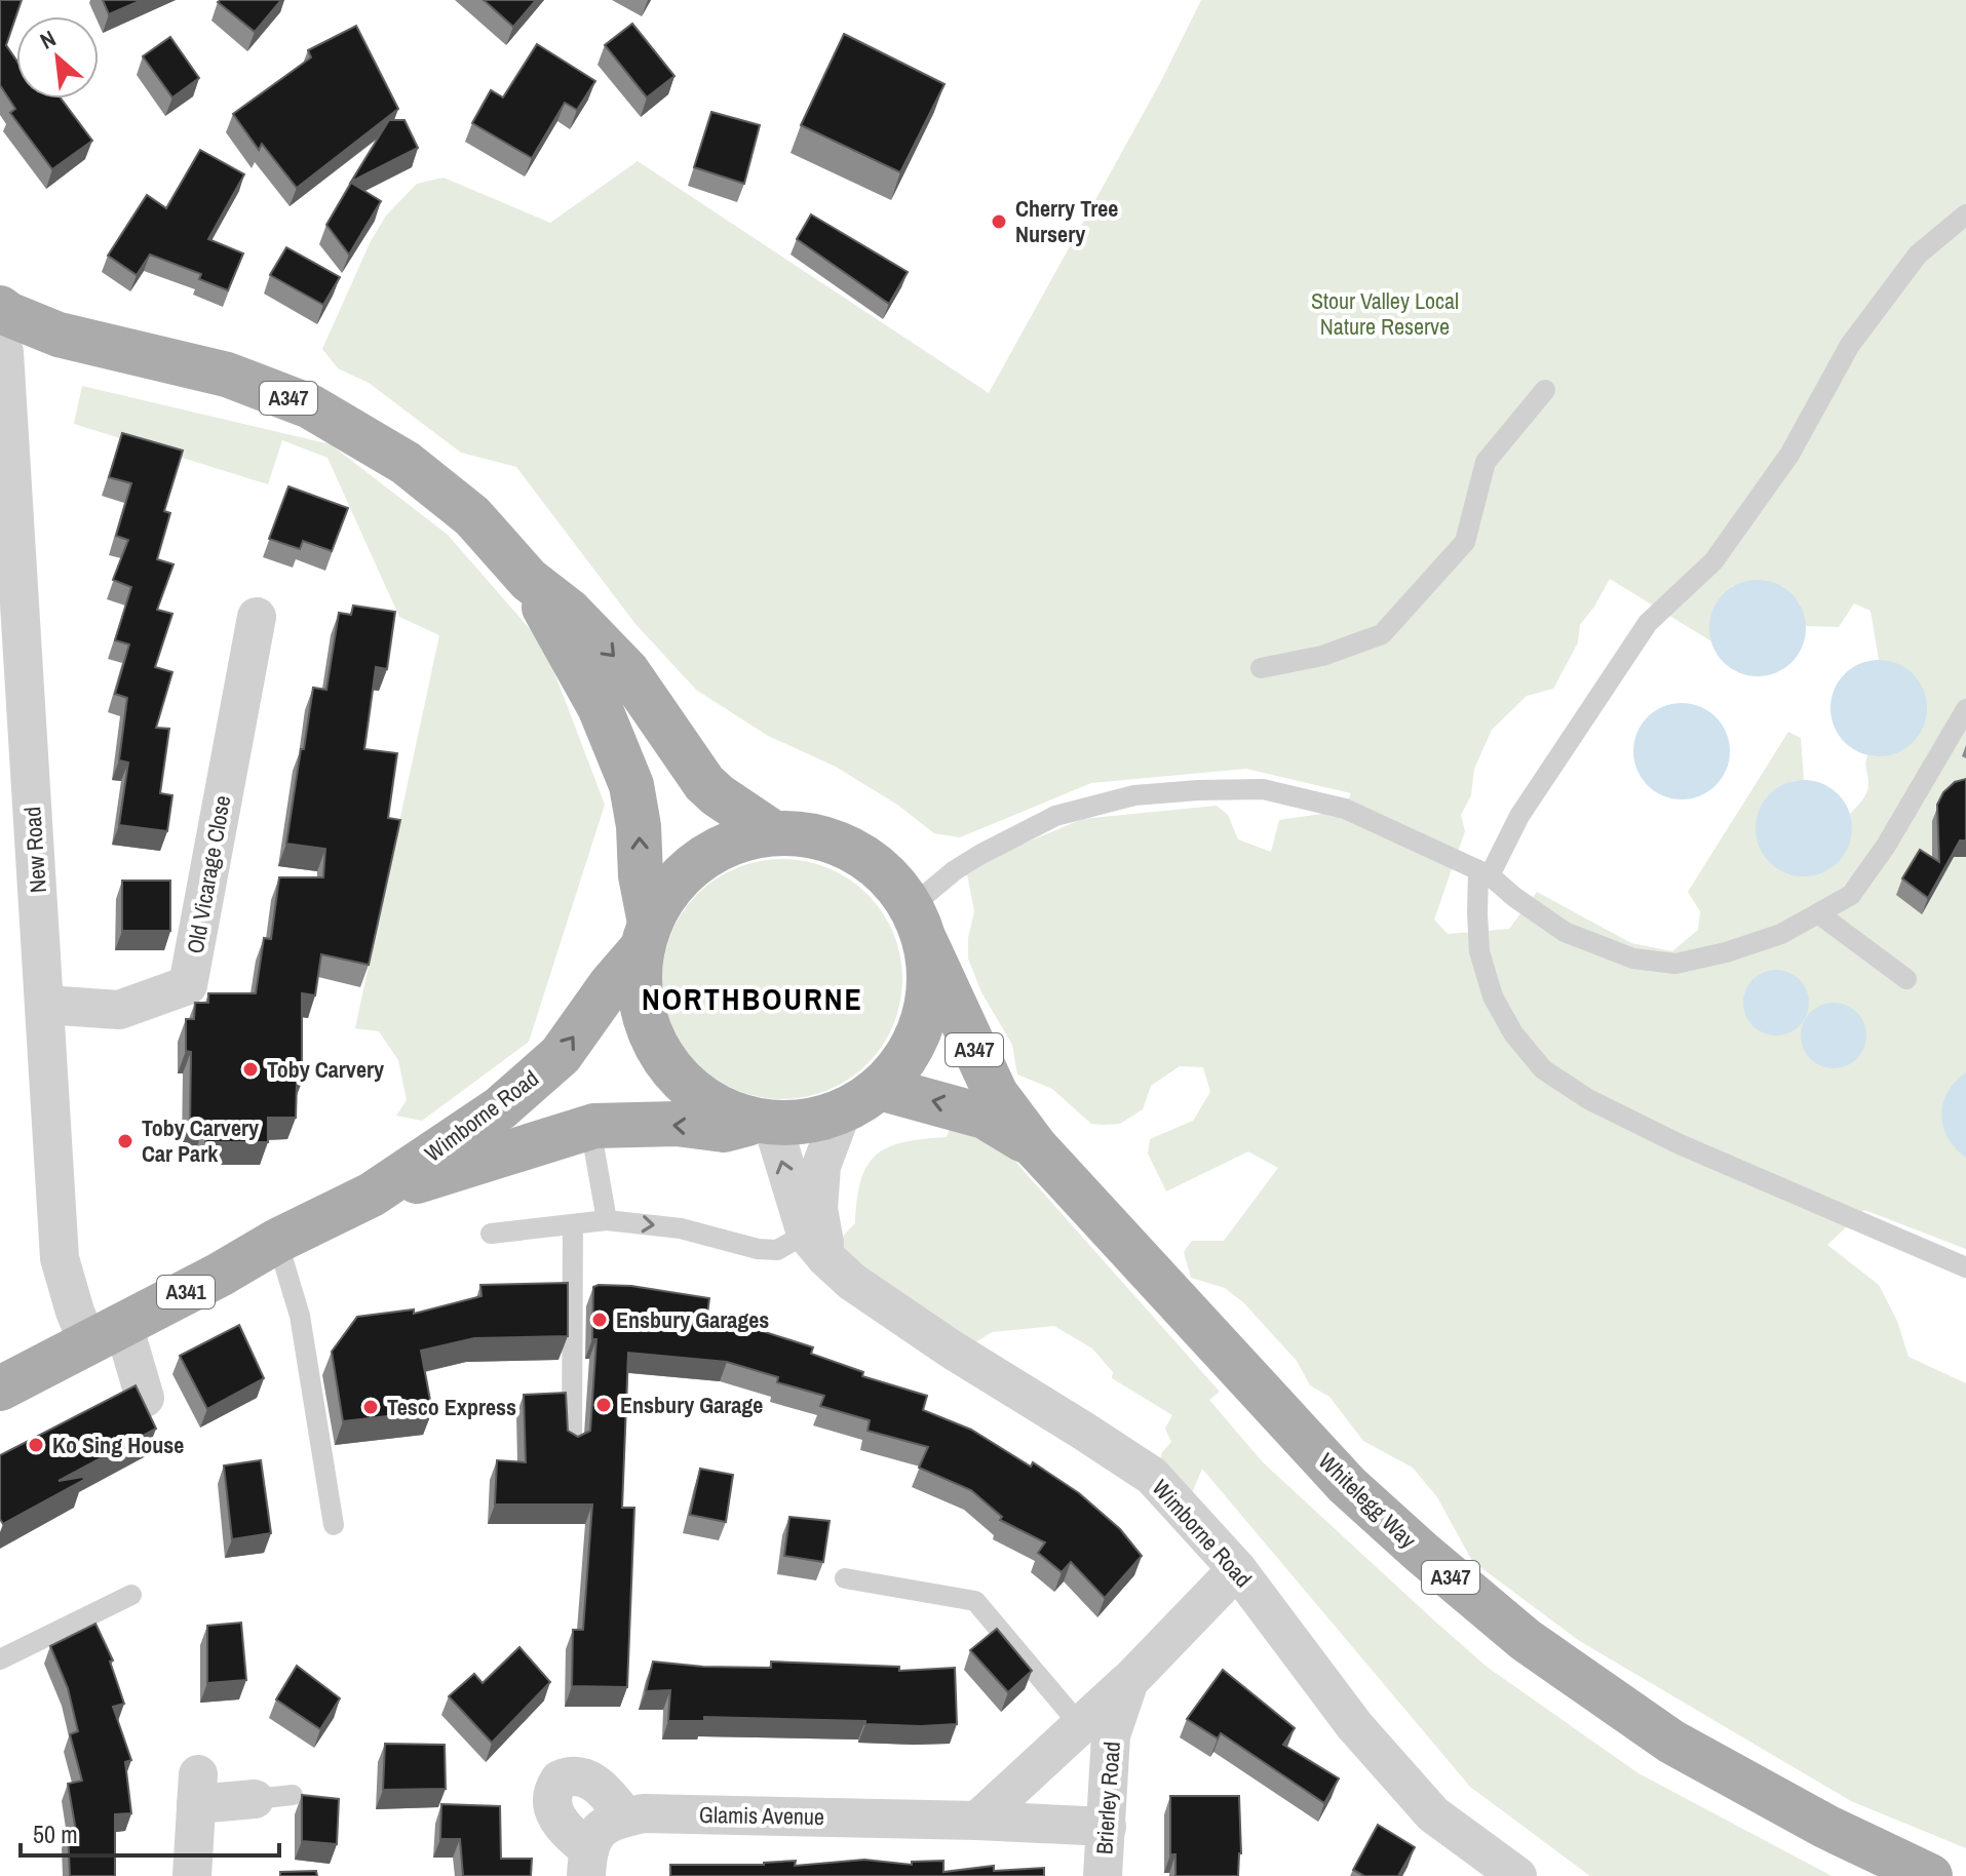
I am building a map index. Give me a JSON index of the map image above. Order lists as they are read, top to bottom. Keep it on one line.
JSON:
{"streets":{"main road":["A347","Wimborne Road","A341","Whitelegg Way"],"street":["New Road","Old Vicarage Close","Brierley Road","Glamis Avenue"]},"crossings":[["A347","Wimborne Road"],["A347","Whitelegg Way"],["New Road","Old Vicarage Close"],["New Road","Wimborne Road"],["Wimborne Road","Whitelegg Way"],["Wimborne Road","Brierley Road"],["Brierley Road","Glamis Avenue"]],"districts":["NORTHBOURNE"],"parks":["Stour Valley Local Nature Reserve"],"places":["Cherry Tree Nursery","Toby Carvery","Toby Carvery Car Park","Ensbury Garages","Ensbury Garage","Tesco Express","Ko Sing House"],"scale_bar":"50 m","north":"top left"}
